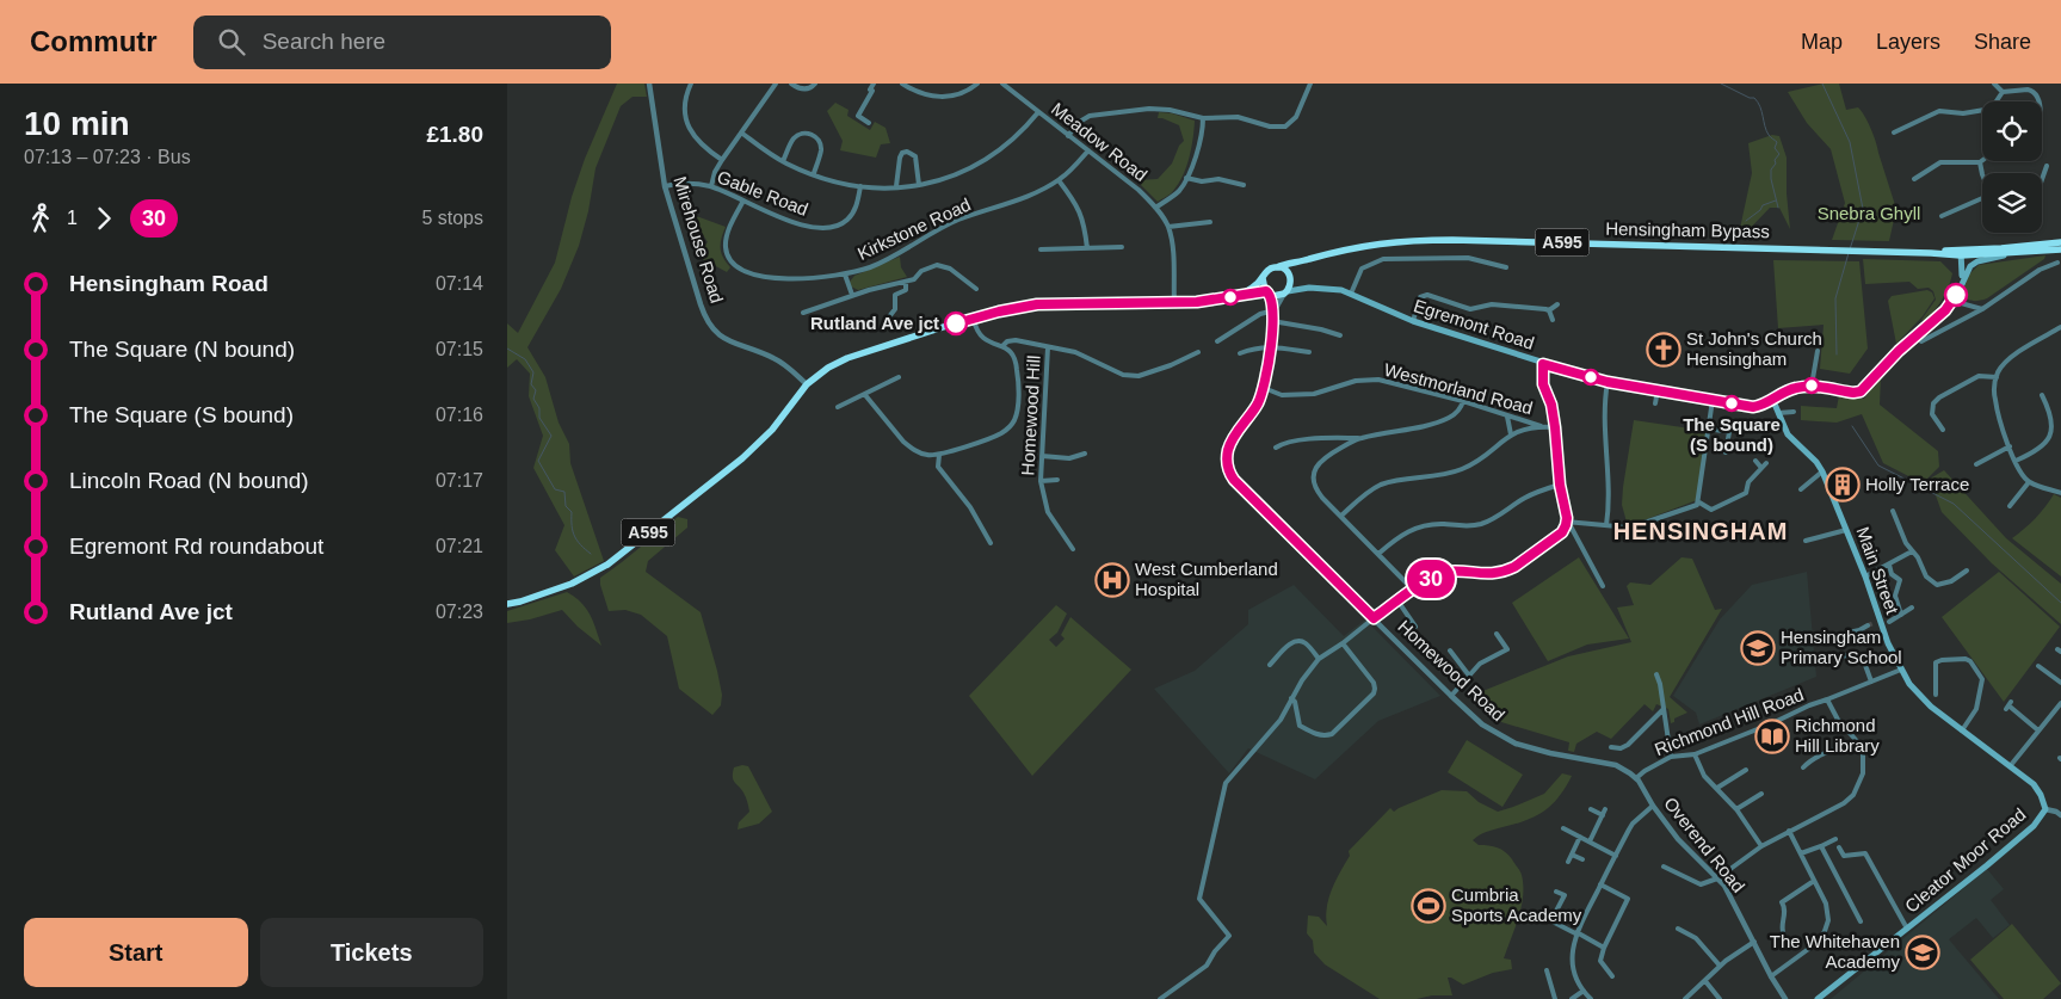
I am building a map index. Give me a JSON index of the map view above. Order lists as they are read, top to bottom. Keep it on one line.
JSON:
{"streets":{"highway":["Hensingham Bypass","A595"],"main road":["Egremont Road","Main Street","Cleator Moor Road"],"street":["Meadow Road","Gable Road","Kirkstone Road","Mirehouse Road","Westmorland Road","Homewood Hill","Homewood Road","Richmond Hill Road","Overend Road"]},"crossings":[["Meadow Road","Kirkstone Road"],["Meadow Road","A595"],["Gable Road","Kirkstone Road"],["Gable Road","Mirehouse Road"],["Hensingham Bypass","A595"],["Mirehouse Road","A595"],["Egremont Road","Main Street"],["Westmorland Road","Homewood Road"],["Main Street","Richmond Hill Road"],["Main Street","Cleator Moor Road"],["Homewood Road","Richmond Hill Road"],["Homewood Road","Overend Road"],["Richmond Hill Road","Overend Road"]],"districts":["HENSINGHAM"],"parks":["Snebra Ghyll"],"places":{"other":["Rutland Ave jct","The Square (S bound)"],"church":["St John's Church Hensingham"],"building":["Holly Terrace"],"hospital":["West Cumberland Hospital"],"school or university":["Hensingham Primary School","The Whitehaven Academy"],"library":["Richmond Hill Library"],"sports":["Cumbria Sports Academy"]},"lines":["bus line 30"],"page":{"header":"Commutr","search":"Search here","nav":["Map","Layers","Share"],"heading":["10 min","07:13 – 07:23 · Bus","£1.80"],"on_map":"30","legs":["1","30","5 stops"],"list":[{"name":"Hensingham Road","value":"07:14"},{"name":"The Square (N bound)","value":"07:15"},{"name":"The Square (S bound)","value":"07:16"},{"name":"Lincoln Road (N bound)","value":"07:17"},{"name":"Egremont Rd roundabout","value":"07:21"},{"name":"Rutland Ave jct","value":"07:23"}],"buttons":["Start","Tickets"]}}
